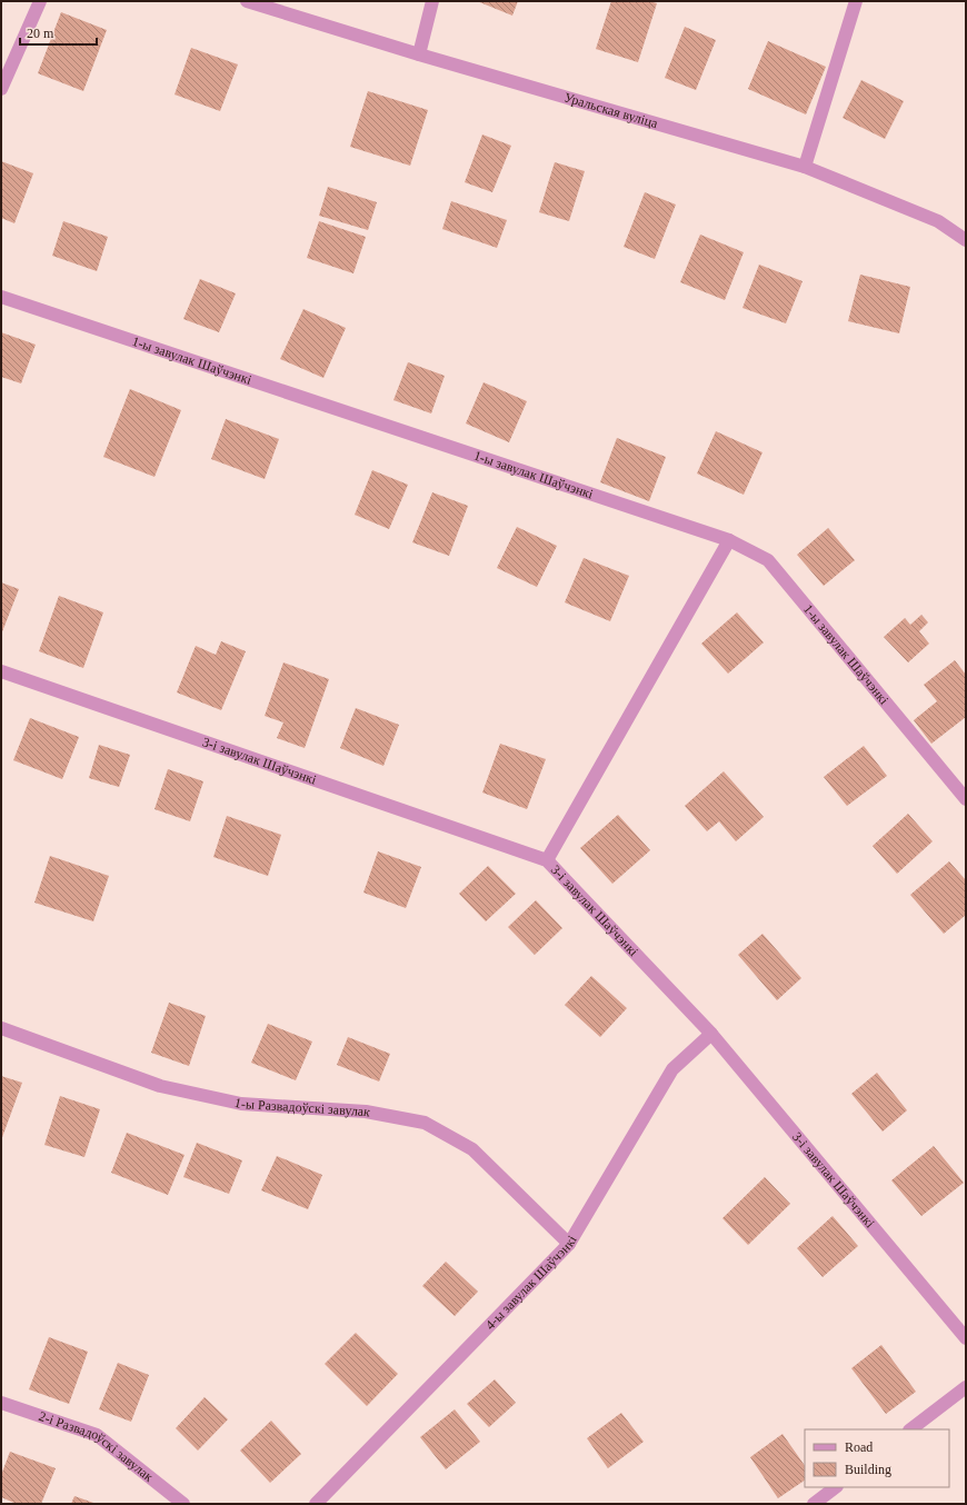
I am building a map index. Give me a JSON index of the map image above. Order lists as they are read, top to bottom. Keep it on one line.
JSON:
{"streets":{"street":["Уральская вуліца","1-ы завулак Шаўчэнкі","3-і завулак Шаўчэнкі","1-ы Развадоўскі завулак","4-ы завулак Шаўчэнкі","2-і Развадоўскі завулак"]},"crossings":[["3-і завулак Шаўчэнкі","4-ы завулак Шаўчэнкі"],["1-ы Развадоўскі завулак","4-ы завулак Шаўчэнкі"]],"legend":["Road","Building"],"scale_bar":"20 m"}
